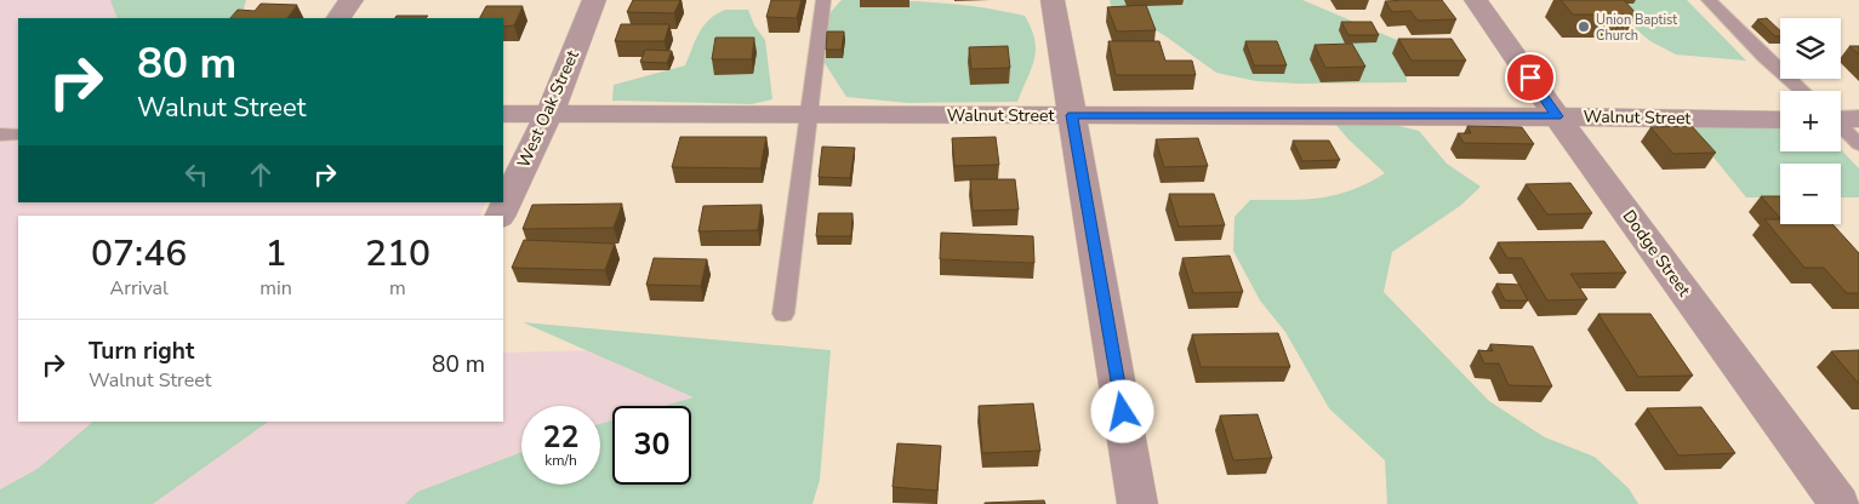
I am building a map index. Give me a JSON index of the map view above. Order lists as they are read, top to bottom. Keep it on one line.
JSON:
{"streets":{"street":["West Oak Street","Walnut Street","Dodge Street"]},"crossings":[["West Oak Street","Walnut Street"],["Walnut Street","Dodge Street"]],"places":["Union Baptist Church"],"page":{"map_buttons":["+","−"],"turn":["80 m","Walnut Street"],"eta":["07:46","Arrival","1","min","210","m"],"list":[{"name":"Turn right","note":"Walnut Street","value":"80 m"}],"speed":"22 km/h","limit":"30"}}
